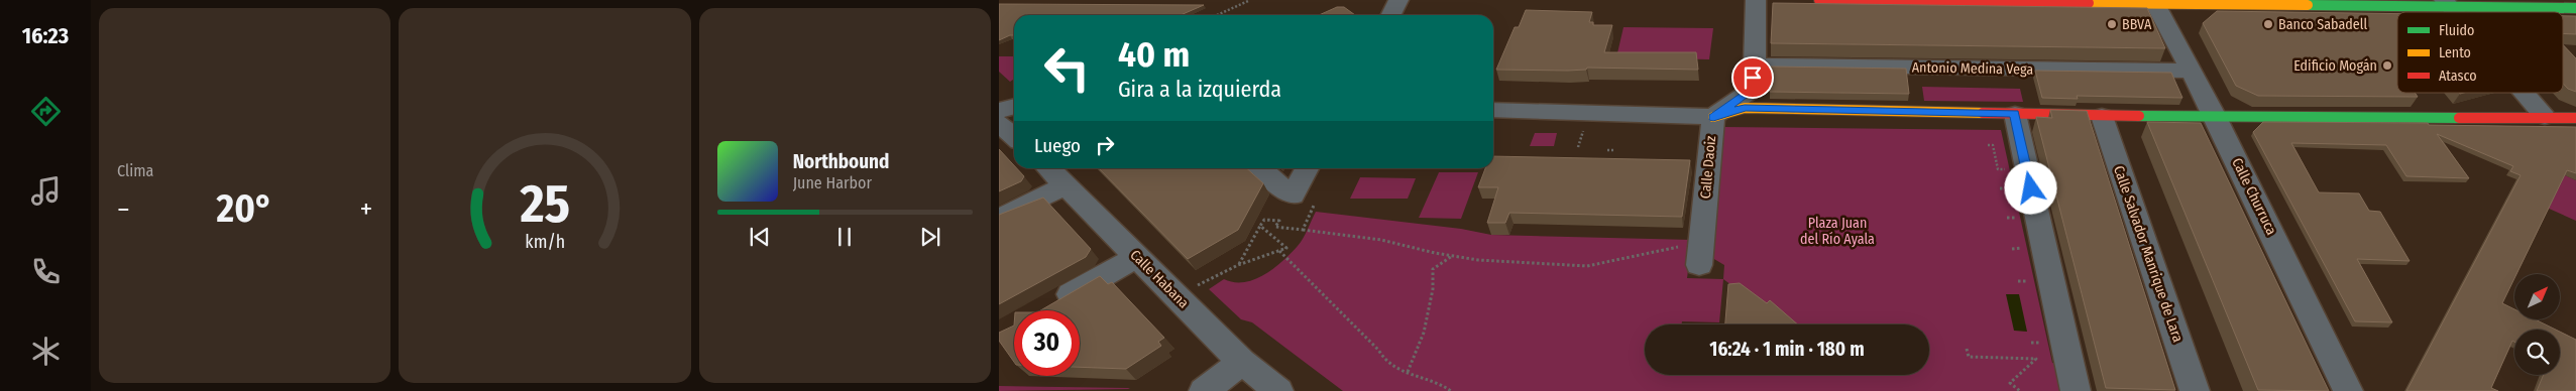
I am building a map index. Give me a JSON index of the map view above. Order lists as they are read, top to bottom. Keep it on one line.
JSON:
{"streets":{"street":["Antonio Medina Vega","Calle Daoiz","Calle Churruca","Calle Salvador Manrique de Lara","Calle Habana"]},"crossings":[["Antonio Medina Vega","Calle Daoiz"],["Antonio Medina Vega","Calle Churruca"]],"parks":["Plaza Juan del Río Ayala"],"places":["BBVA","Banco Sabadell","Edificio Mogán"],"legend":["Fluido","Lento","Atasco"],"north":"top right","page":{"tabs":"16:23","tile":"Clima","turn":["40 m","Gira a la izquierda"],"then":"Luego","song":["Northbound","June Harbor"],"heat":["−","20°","+"],"limit":"30","trip":"16:24 · 1 min · 180 m","gauge":["25","km/h"]}}
